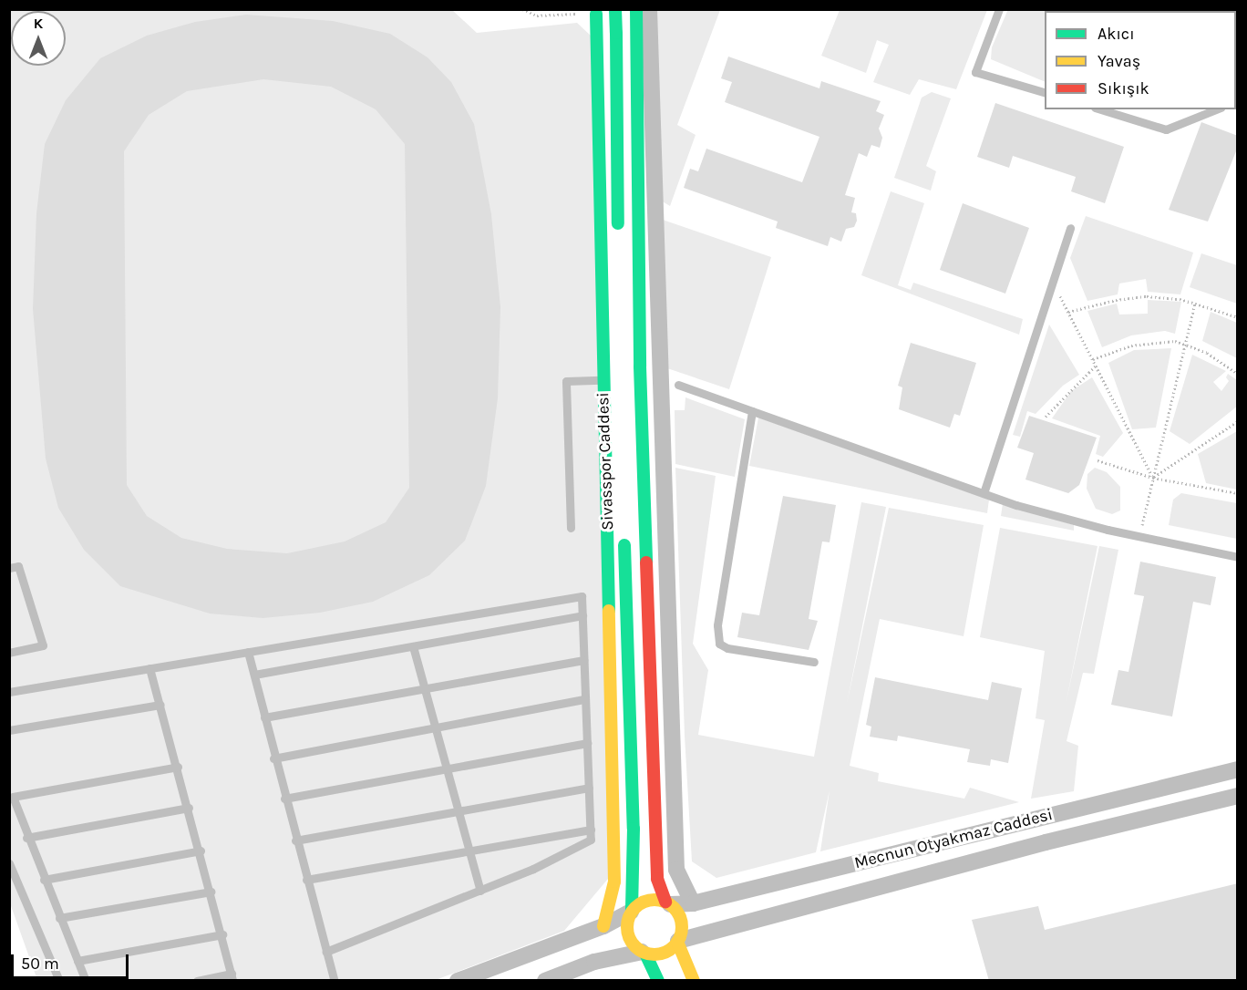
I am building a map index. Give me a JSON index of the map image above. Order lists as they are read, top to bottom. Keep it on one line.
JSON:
{"streets":{"street":["Sivasspor Caddesi","Mecnun Otyakmaz Caddesi"]},"crossings":[["Sivasspor Caddesi","Mecnun Otyakmaz Caddesi"]],"legend":["Akıcı","Yavaş","Sıkışık"],"scale_bar":"50 m","north":"top"}
